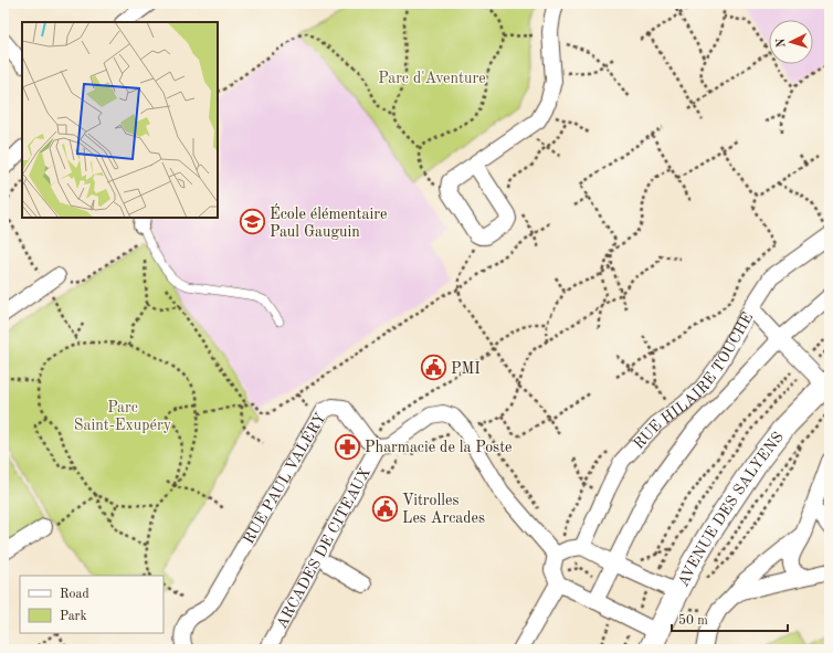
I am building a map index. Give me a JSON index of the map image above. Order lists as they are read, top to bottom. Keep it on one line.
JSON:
{"streets":{"main road":["AVENUE DES SALYENS"],"street":["RUE HILAIRE TOUCHE","RUE PAUL VALÉRY","ARCADES DE CITEAUX"]},"crossings":[["RUE PAUL VALÉRY","ARCADES DE CITEAUX"]],"parks":["Parc d'Aventure","Parc Saint-Exupéry"],"places":{"school or university":["École élémentaire Paul Gauguin"],"public building":["PMI","Vitrolles Les Arcades"],"pharmacy":["Pharmacie de la Poste"]},"legend":["Road","Park"],"scale_bar":"50 m","north":"left"}
